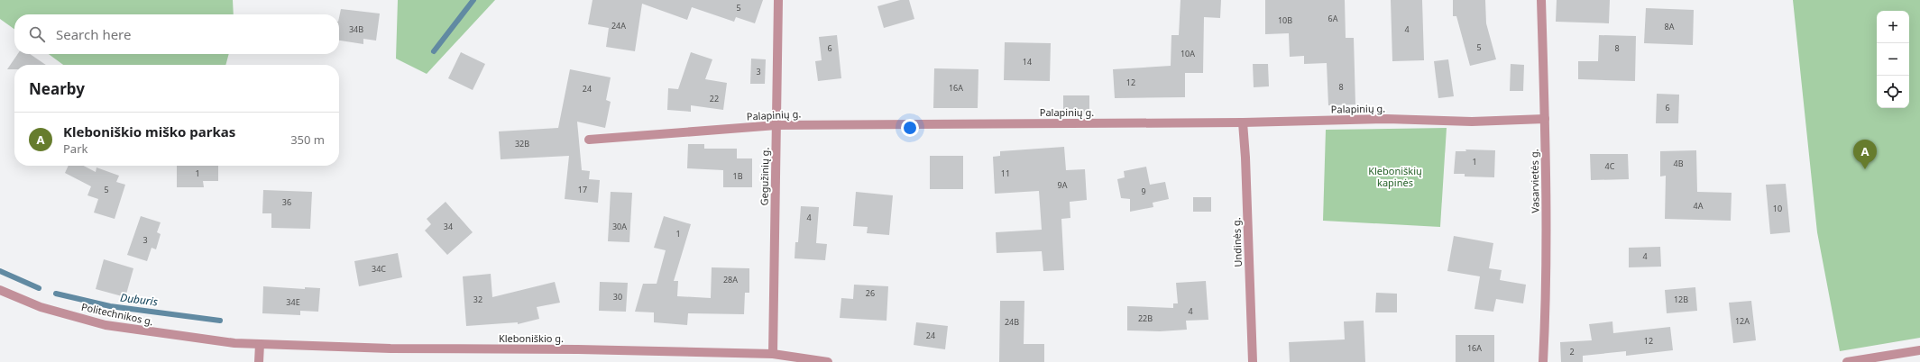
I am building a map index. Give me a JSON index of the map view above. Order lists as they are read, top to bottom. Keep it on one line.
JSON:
{"streets":{"street":["Palapinių g.","Gegužinių g.","Vasarvietės g.","Undinės g.","Politechnikos g.","Kleboniškio g."]},"crossings":[["Palapinių g.","Gegužinių g."],["Palapinių g.","Vasarvietės g."],["Palapinių g.","Undinės g."],["Gegužinių g.","Kleboniškio g."],["Politechnikos g.","Kleboniškio g."]],"water":["Duburis"],"parks":["Kleboniškių kapinės"],"house_numbers":["5","6A","10B","24A","8A","34B","4","5","6","8","10A","14","3","12","8","16A","24","22","6","32B","1","4B","4C","1","11","1B","9A","5","17","9","36","4A","10","4","34","30A","1","3","4","34C","28A","26","30","32","12B","34E","4","22B","12A","24B","24","12","16A","2"],"page":{"map_buttons":["+","−"],"search":"Search here","heading":"Nearby","list":[{"mark":"A","name":"Kleboniškio miško parkas","note":"Park","value":"350 m"}],"pins":"A"}}
